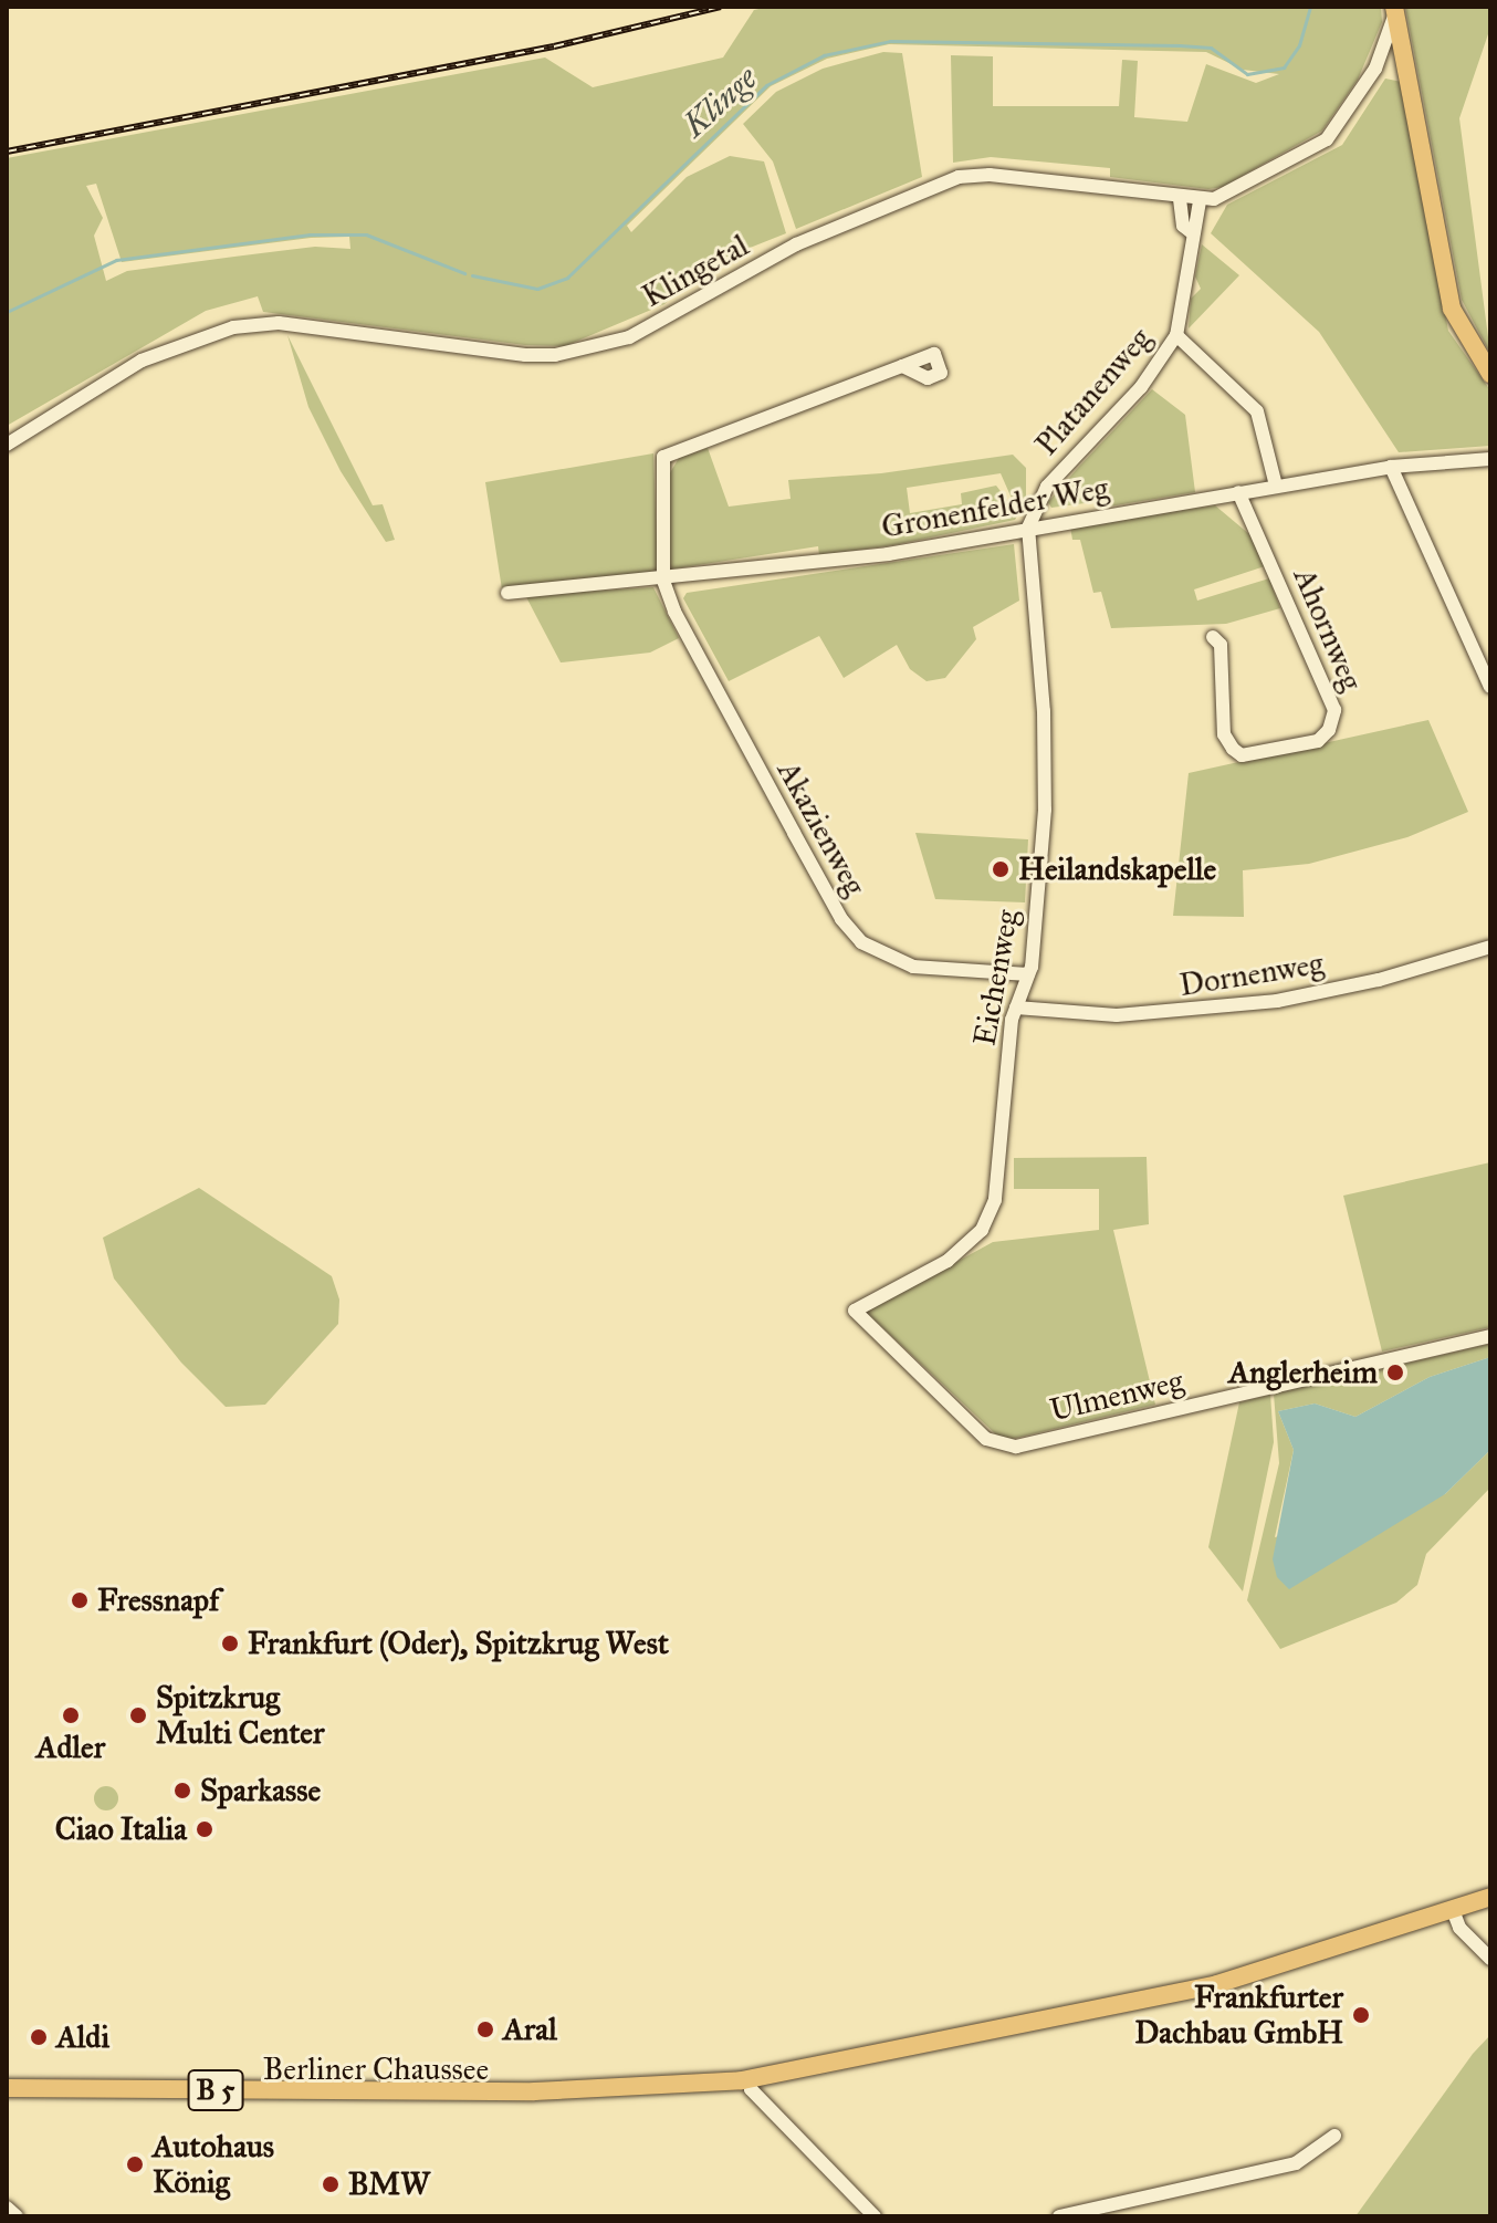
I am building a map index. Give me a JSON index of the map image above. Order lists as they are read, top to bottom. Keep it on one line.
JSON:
{"streets":{"main road":["Berliner Chaussee","B 5"],"street":["Klingetal","Platanenweg","Gronenfelder Weg","Ahornweg","Akazienweg","Dornenweg","Eichenweg","Ulmenweg"]},"crossings":[["Klingetal","Platanenweg"],["Platanenweg","Gronenfelder Weg"],["Platanenweg","Eichenweg"],["Gronenfelder Weg","Ahornweg"],["Gronenfelder Weg","Akazienweg"],["Gronenfelder Weg","Eichenweg"],["Akazienweg","Eichenweg"],["Dornenweg","Eichenweg"],["Eichenweg","Ulmenweg"]],"water":["Klinge"],"places":["Heilandskapelle","Anglerheim","Fressnapf","Frankfurt (Oder), Spitzkrug West","Adler","Spitzkrug Multi Center","Sparkasse","Ciao Italia","Frankfurter Dachbau GmbH","Aral","Aldi","Autohaus König","BMW"]}
